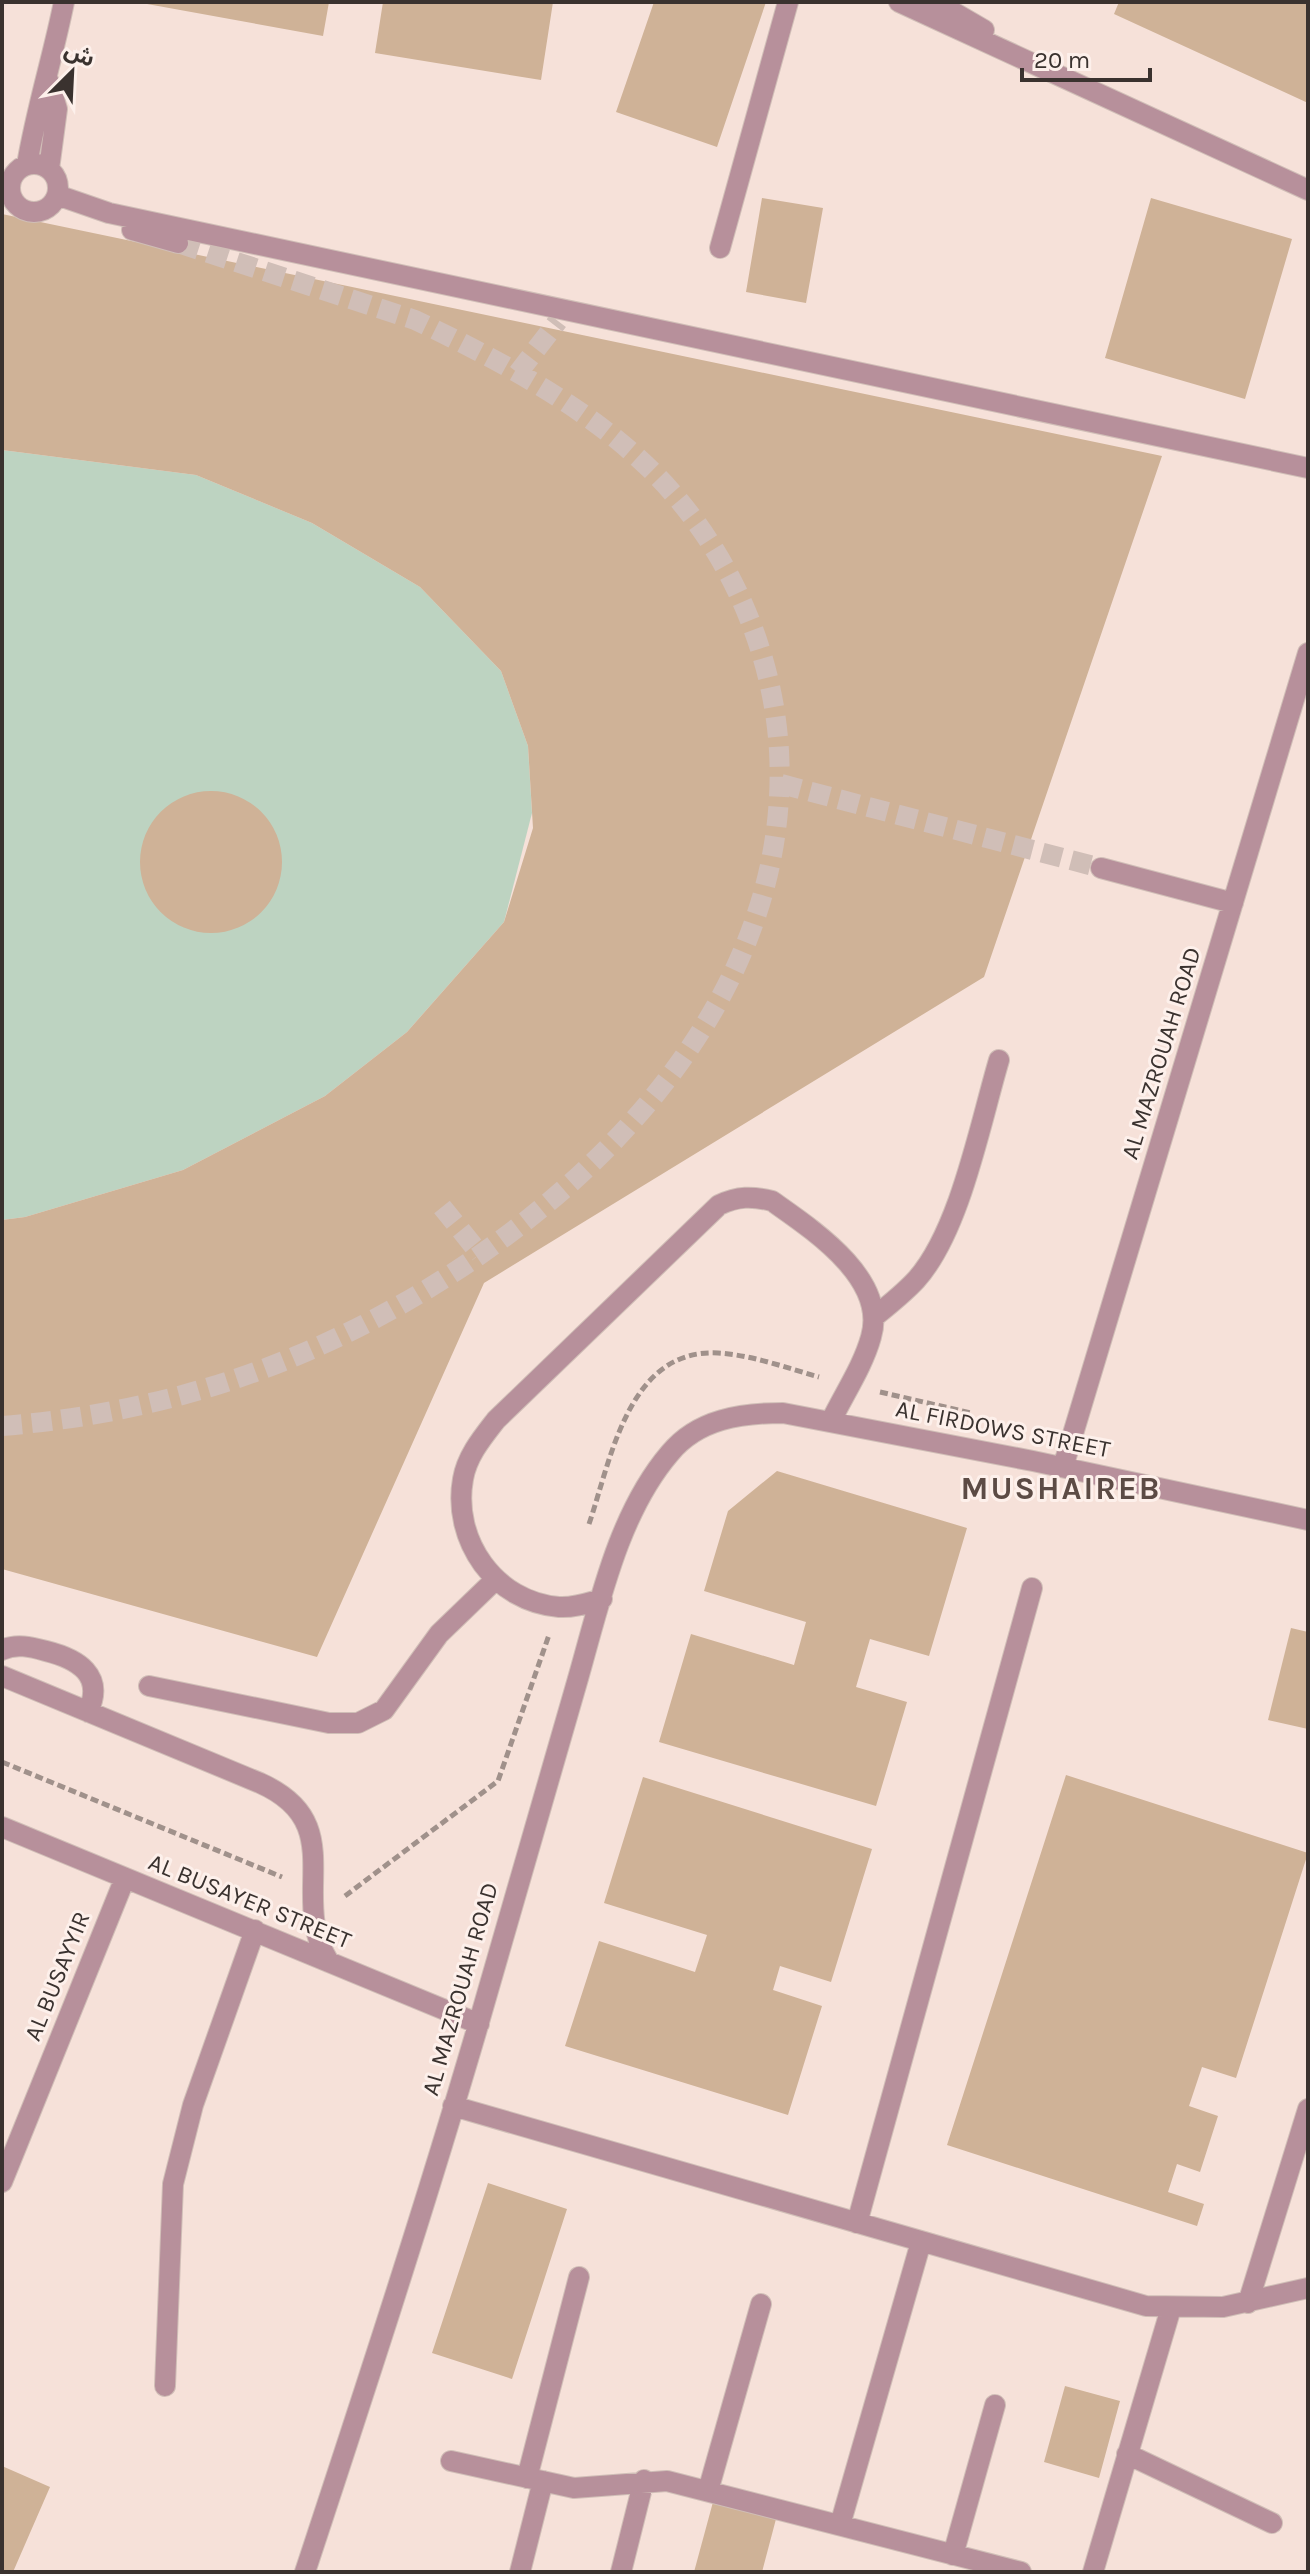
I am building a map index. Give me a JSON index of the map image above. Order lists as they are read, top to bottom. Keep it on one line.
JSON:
{"streets":{"street":["AL MAZROUAH ROAD","AL FIRDOWS STREET","AL BUSAYER STREET","AL BUSAYYIR"]},"crossings":[["AL MAZROUAH ROAD","AL FIRDOWS STREET"],["AL MAZROUAH ROAD","AL BUSAYER STREET"],["AL BUSAYER STREET","AL BUSAYYIR"]],"districts":["MUSHAIREB"],"scale_bar":"20 m","north":"top right"}
